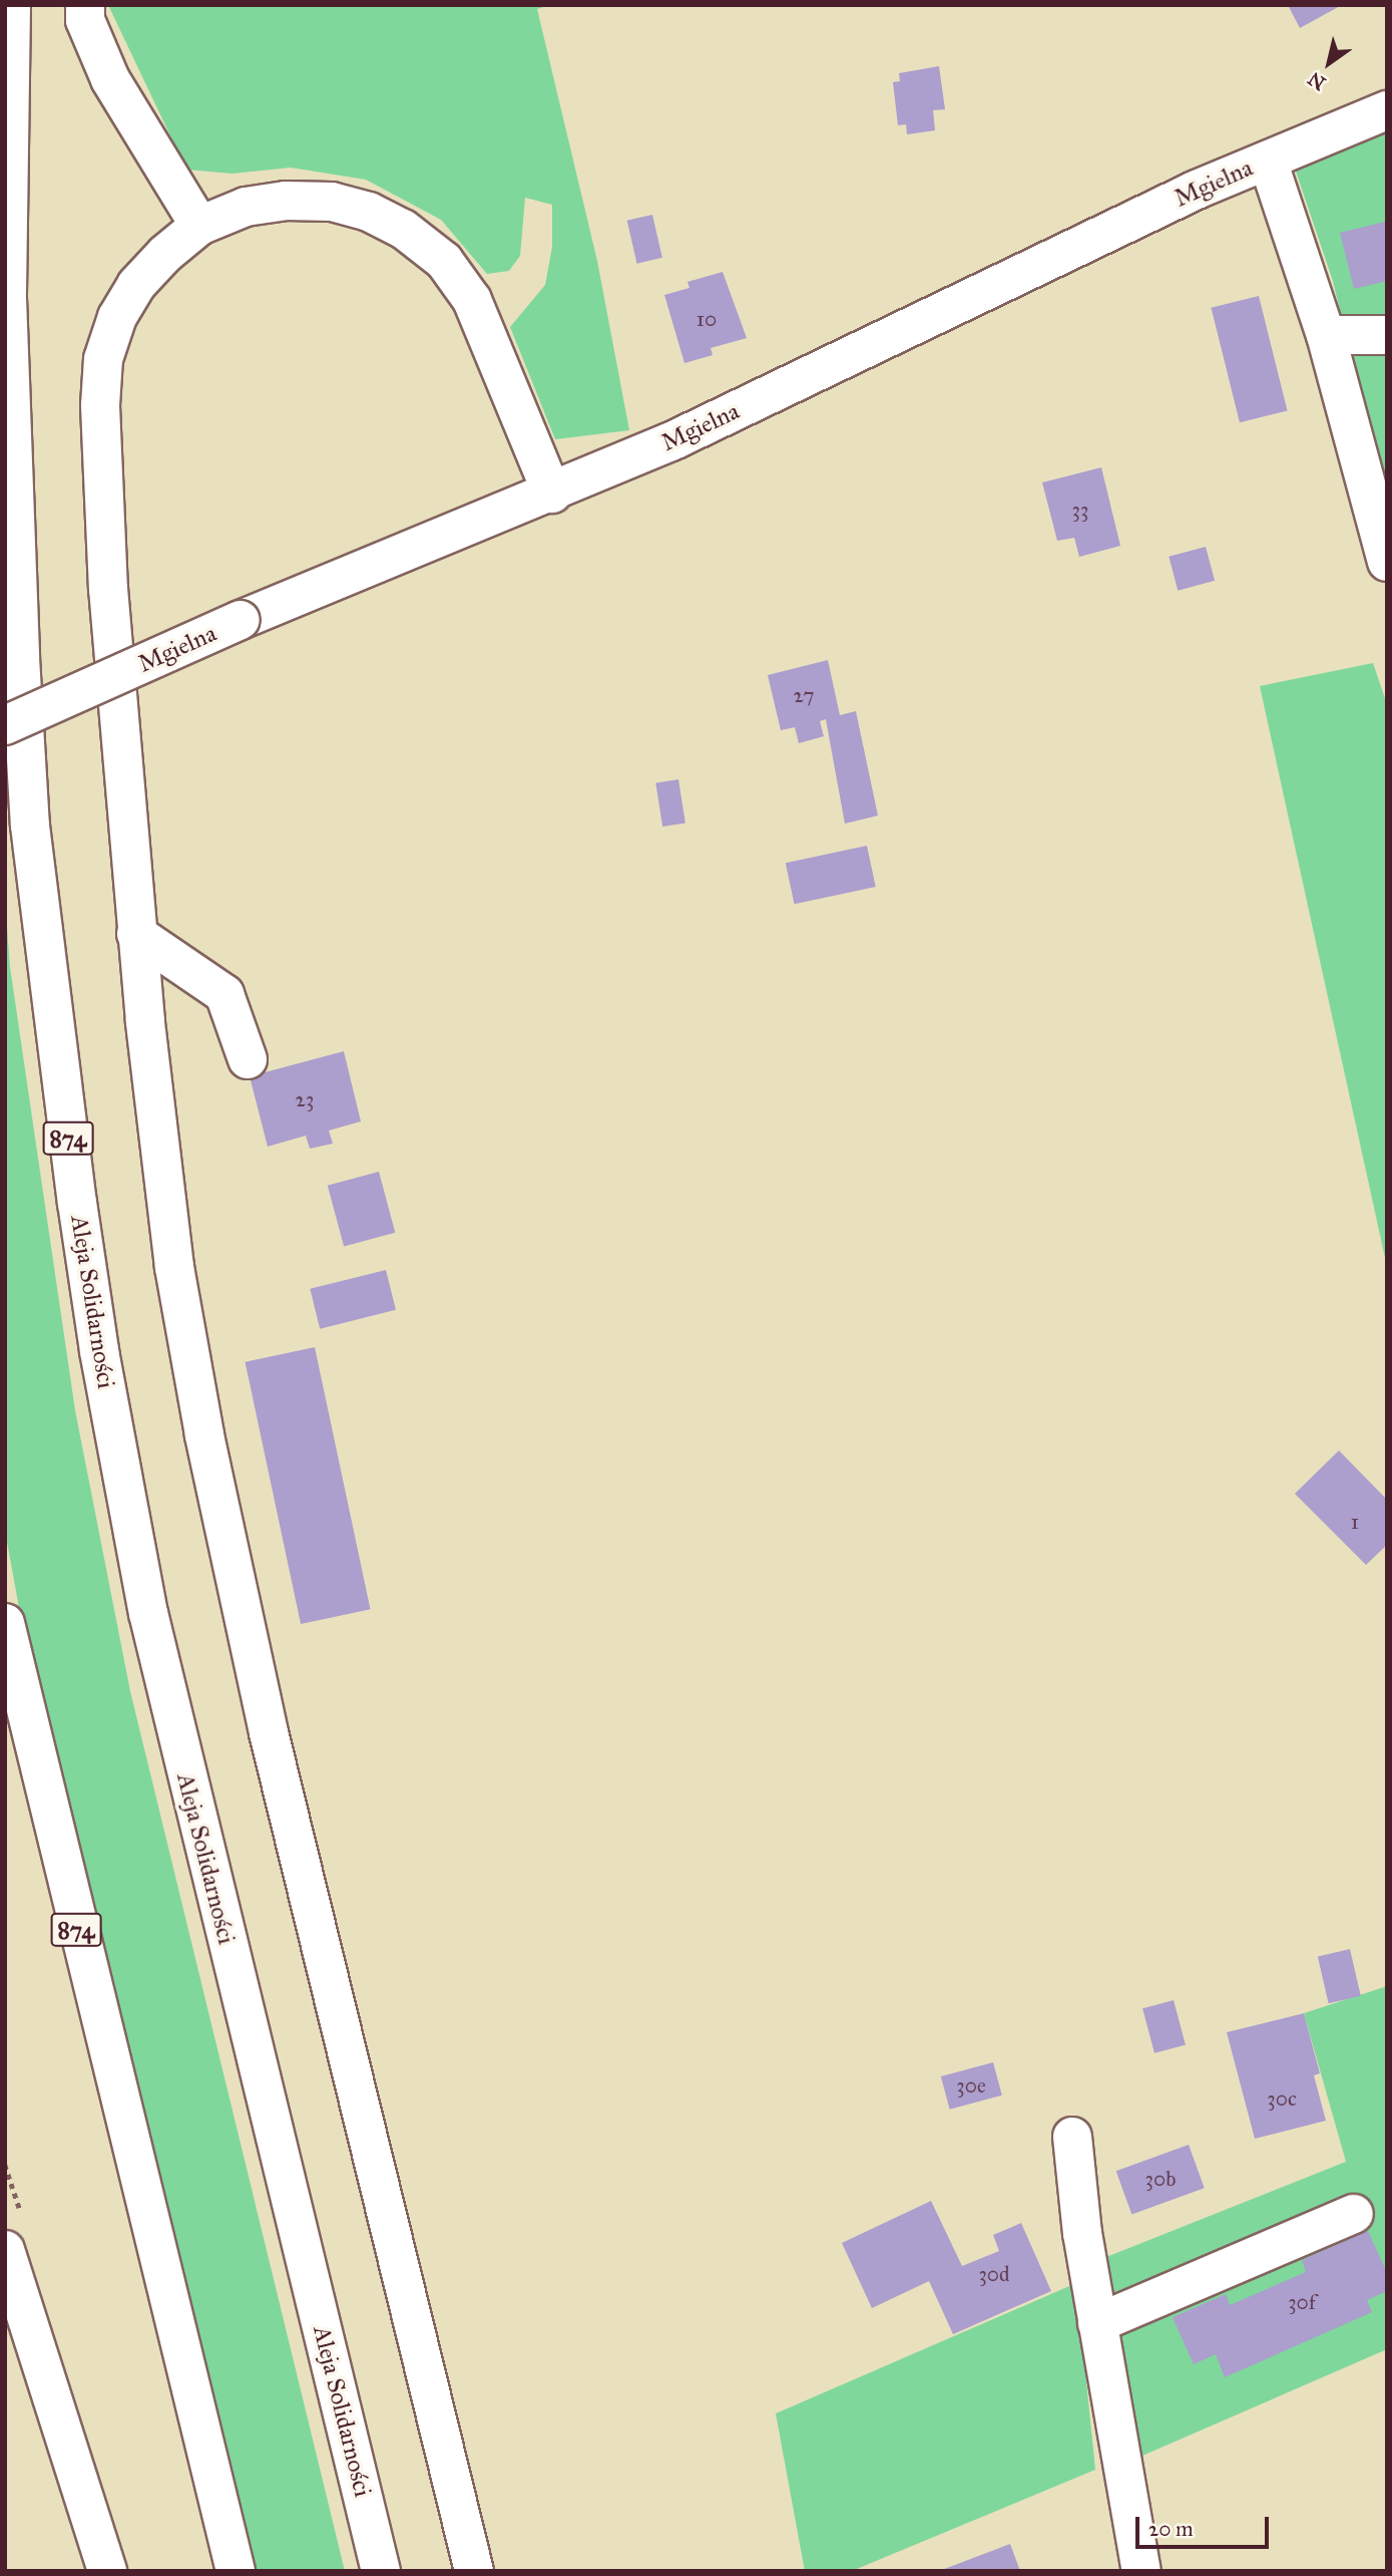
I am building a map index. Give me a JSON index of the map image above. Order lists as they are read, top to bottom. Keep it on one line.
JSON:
{"streets":{"street":["Mgielna","874","Aleja Solidarności"]},"house_numbers":["10","33","27","23","1","30e","30c","30b","30d","30f"],"scale_bar":"20 m","north":"bottom left"}
